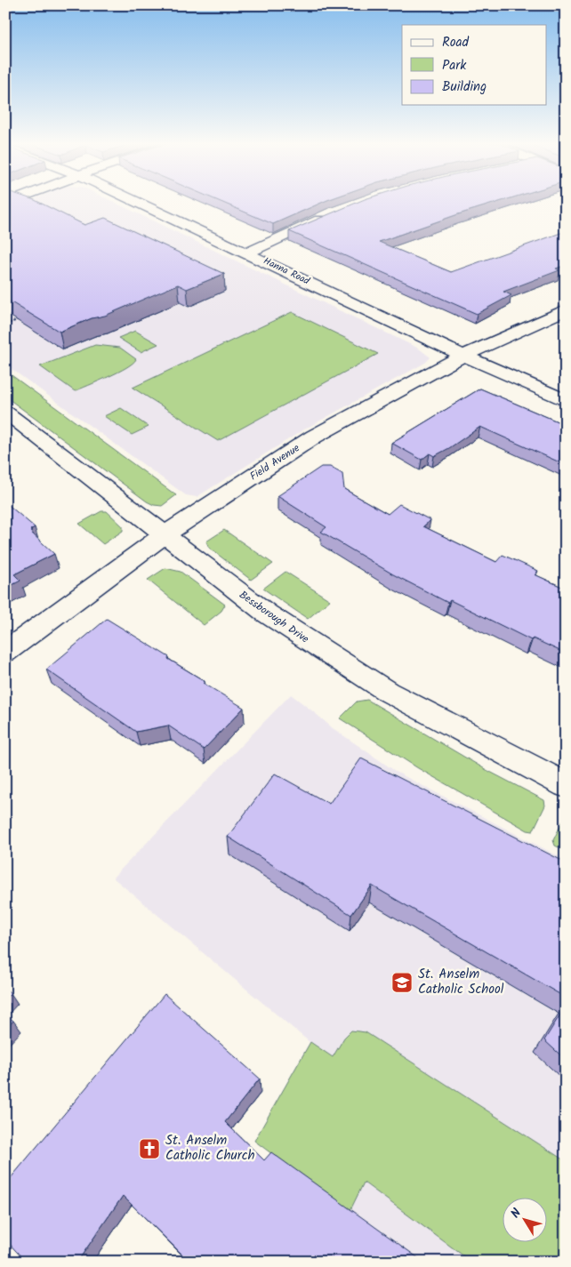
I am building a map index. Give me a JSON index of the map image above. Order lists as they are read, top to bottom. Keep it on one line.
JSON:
{"streets":{"street":["Hanna Road","Field Avenue","Bessborough Drive"]},"crossings":[["Hanna Road","Field Avenue"],["Field Avenue","Bessborough Drive"]],"places":{"school or university":["St. Anselm Catholic School"],"church":["St. Anselm Catholic Church"]},"legend":["Road","Park","Building"],"north":"top left"}
